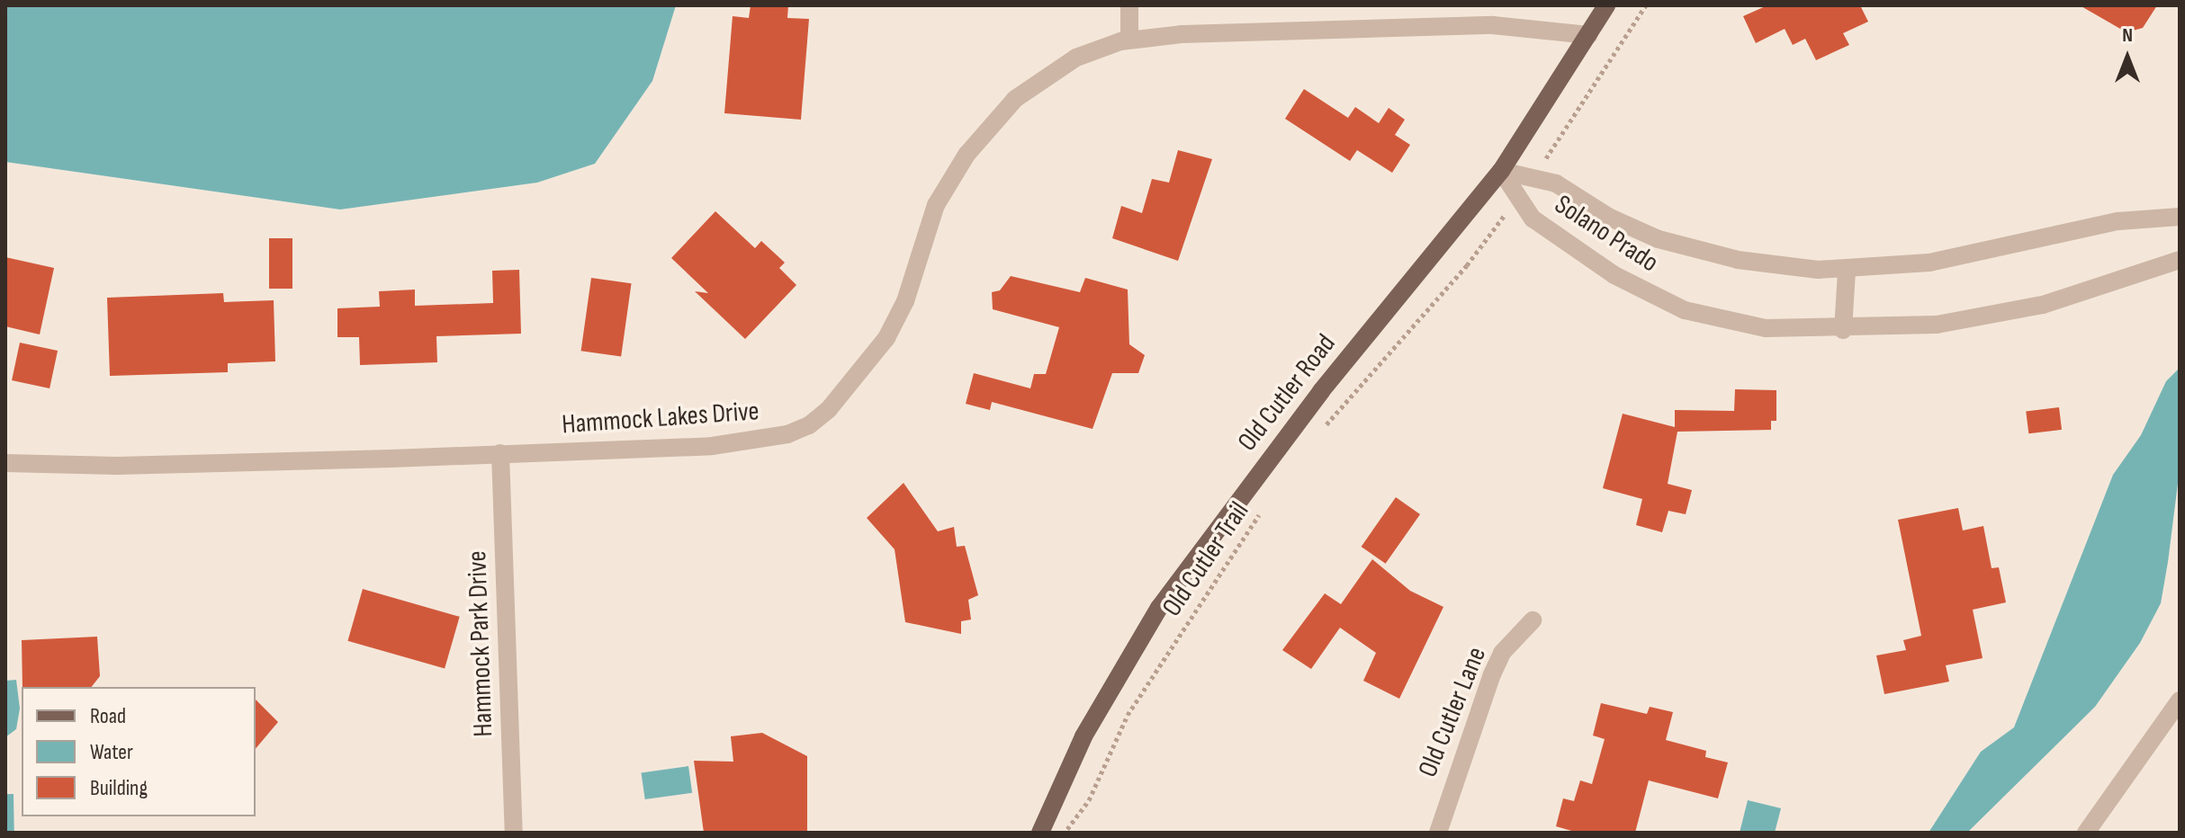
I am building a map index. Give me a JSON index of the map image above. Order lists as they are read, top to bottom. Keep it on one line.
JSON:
{"streets":{"main road":["Old Cutler Road"],"street":["Solano Prado","Hammock Lakes Drive","Hammock Park Drive","Old Cutler Lane"],"path":["Old Cutler Trail"]},"crossings":[["Solano Prado","Old Cutler Road"],["Old Cutler Road","Hammock Lakes Drive"],["Hammock Lakes Drive","Hammock Park Drive"]],"legend":["Road","Water","Building"],"north":"top"}
